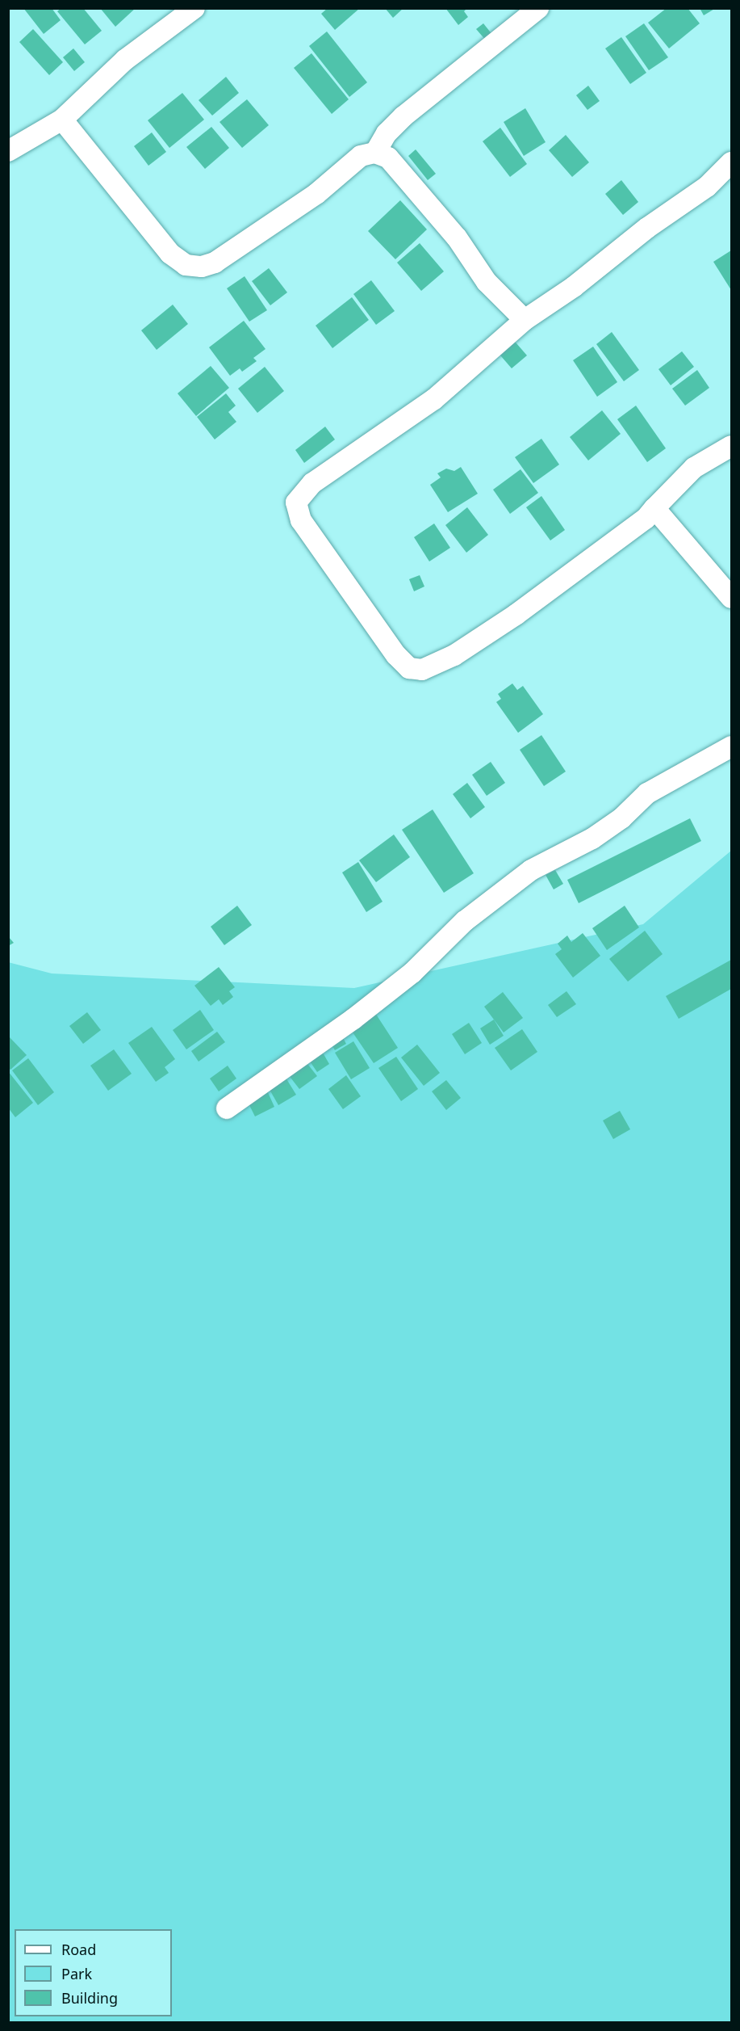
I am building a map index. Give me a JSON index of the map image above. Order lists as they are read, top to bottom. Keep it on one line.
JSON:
{"legend":["Road","Park","Building"]}
